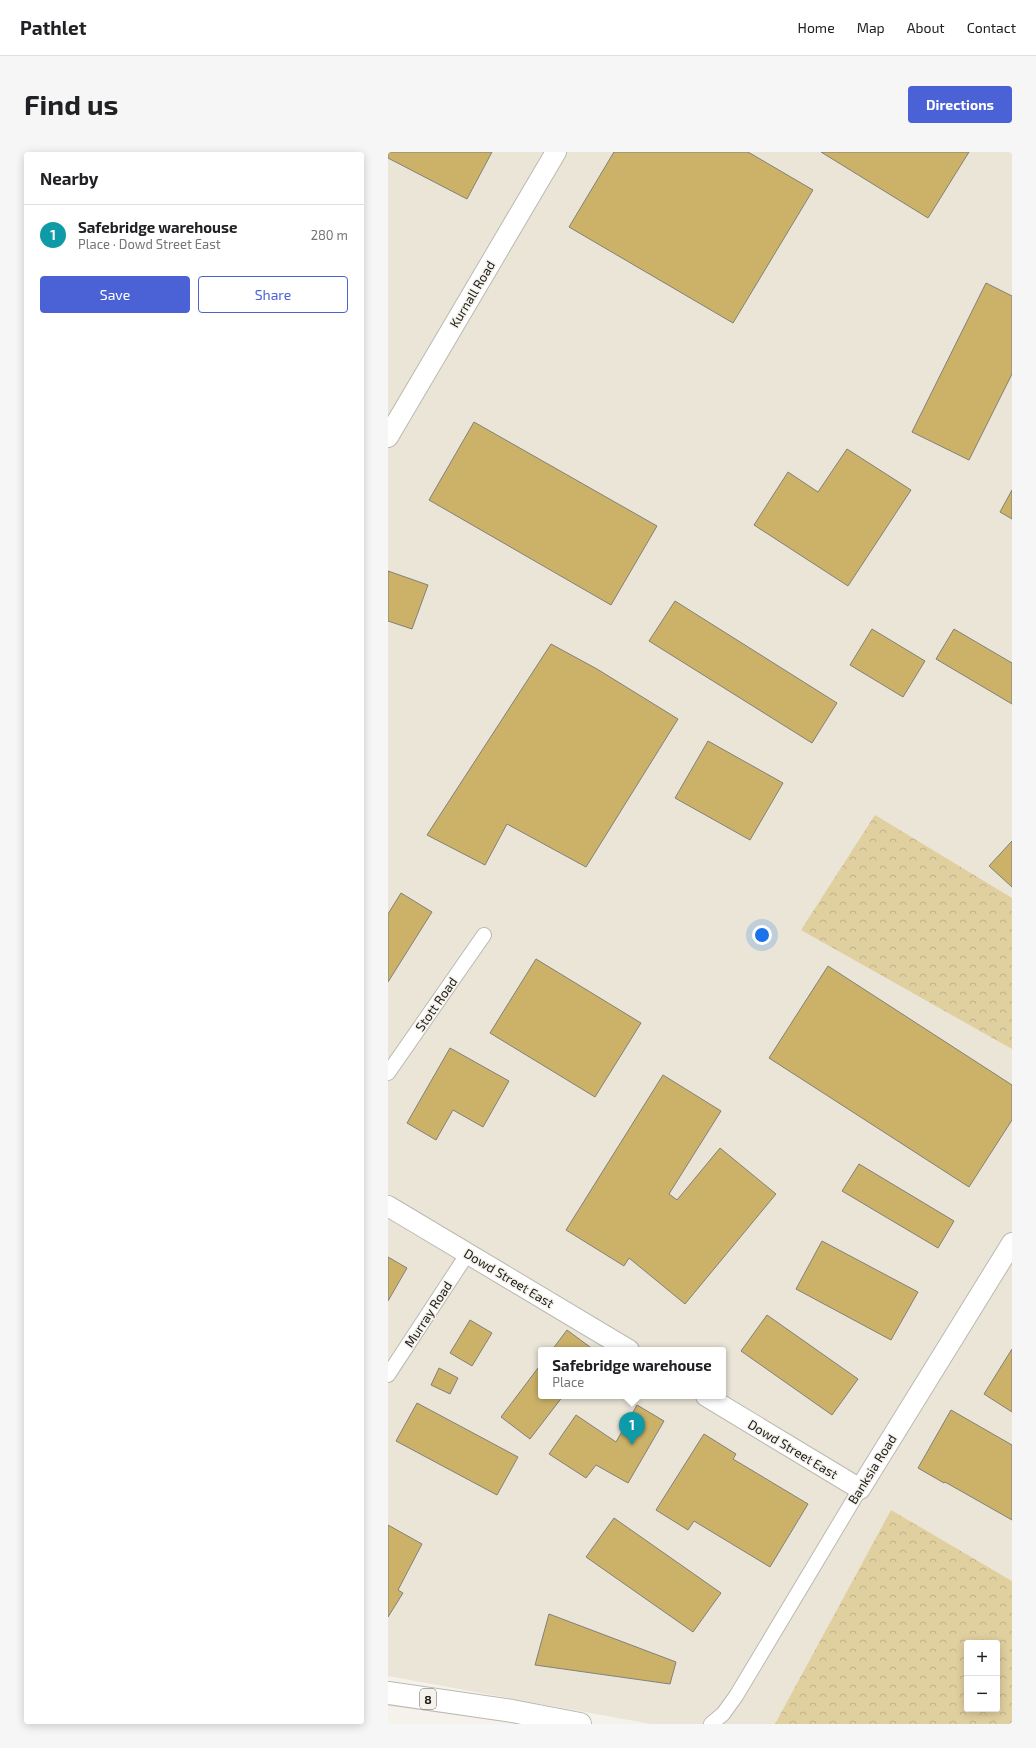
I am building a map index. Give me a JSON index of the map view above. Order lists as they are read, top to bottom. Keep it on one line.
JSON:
{"streets":{"highway":["8"],"street":["Kurnall Road","Stott Road","Dowd Street East","Murray Road","Banksia Road"]},"crossings":[["Dowd Street East","Murray Road"],["Dowd Street East","Banksia Road"]],"page":{"header":"Pathlet","nav":["Home","Map","About","Contact"],"buttons":["Directions",["Save","Share"]],"title":"Find us","heading":"Nearby","list":[{"mark":"1","name":"Safebridge warehouse","note":"Place · Dowd Street East","value":"280 m"}],"popup":["Safebridge warehouse","Place"],"pins":"1","map_buttons":["+","−"]}}
